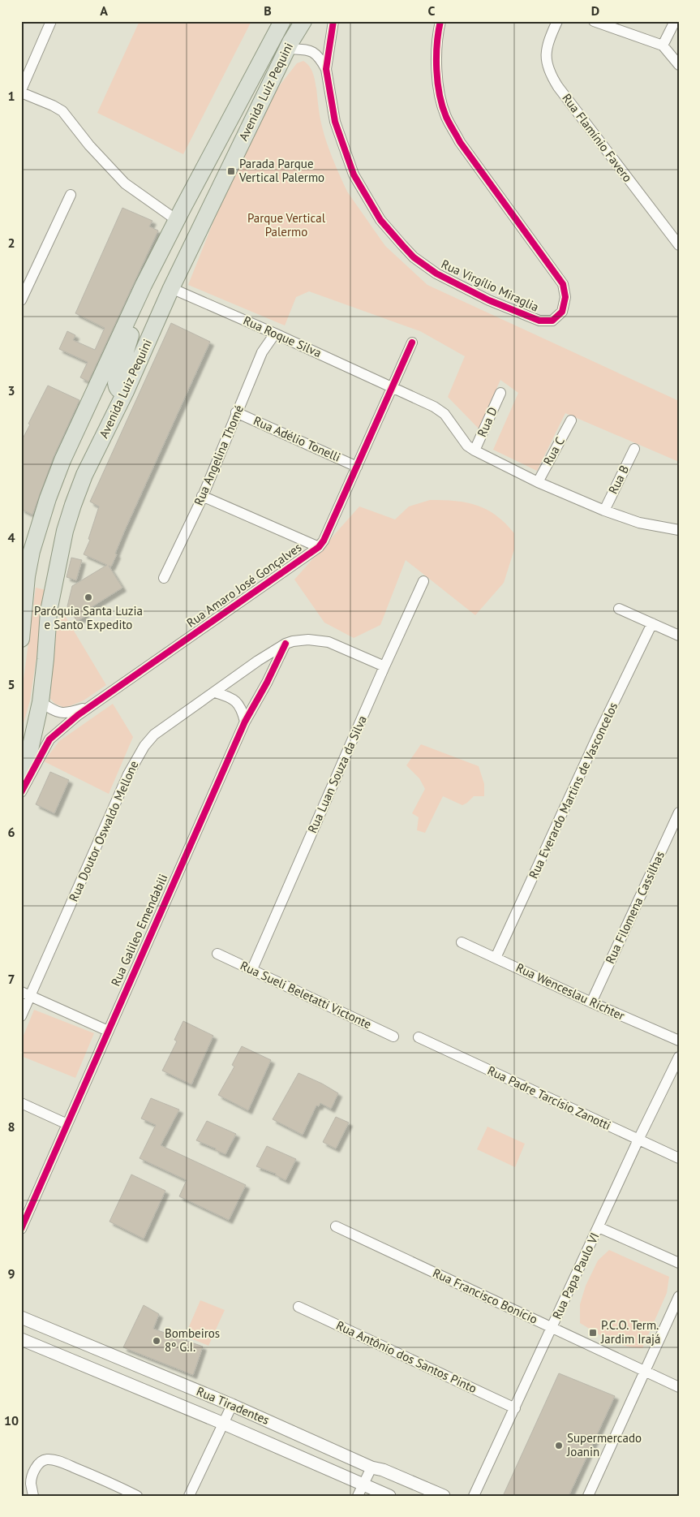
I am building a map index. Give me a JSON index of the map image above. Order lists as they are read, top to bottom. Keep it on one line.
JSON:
{"streets":{"main road":["Avenida Luiz Pequini"],"street":["Rua Flamínio Favero","Rua Virgílio Miraglia","Rua Roque Silva","Rua D","Rua Adélio Tonelli","Rua C","Rua Angelina Thomé","Rua B","Rua Amaro José Gonçalves","Rua Luan Souza da Silva","Rua Everardo Martins de Vasconcelos","Rua Doutor Oswaldo Mellone","Rua Filomena Cassilhas","Rua Galileo Emendabili","Rua Wenceslau Richter","Rua Sueli Beletatti Victonte","Rua Padre Tarcísio Zanotti","Rua Papa Paulo VI","Rua Francisco Bonício","Rua Antônio dos Santos Pinto","Rua Tiradentes"]},"crossings":[["Avenida Luiz Pequini","Rua Virgílio Miraglia"],["Avenida Luiz Pequini","Rua Roque Silva"],["Avenida Luiz Pequini","Rua Amaro José Gonçalves"],["Rua Roque Silva","Rua D"],["Rua Roque Silva","Rua C"],["Rua Roque Silva","Rua Angelina Thomé"],["Rua Roque Silva","Rua B"],["Rua Roque Silva","Rua Amaro José Gonçalves"],["Rua Adélio Tonelli","Rua Angelina Thomé"],["Rua Adélio Tonelli","Rua Amaro José Gonçalves"],["Rua Luan Souza da Silva","Rua Doutor Oswaldo Mellone"],["Rua Luan Souza da Silva","Rua Sueli Beletatti Victonte"],["Rua Everardo Martins de Vasconcelos","Rua Wenceslau Richter"],["Rua Doutor Oswaldo Mellone","Rua Galileo Emendabili"],["Rua Filomena Cassilhas","Rua Wenceslau Richter"],["Rua Padre Tarcísio Zanotti","Rua Papa Paulo VI"],["Rua Papa Paulo VI","Rua Francisco Bonício"],["Rua Papa Paulo VI","Rua Antônio dos Santos Pinto"]],"parks":["Parque Vertical Palermo"],"places":{"transit":["Parada Parque Vertical Palermo","P.C.O. Term. Jardim Irajá"],"other":["Paróquia Santa Luzia e Santo Expedito","Bombeiros 8º G.I.","Supermercado Joanin"]},"grid":{"columns":["A","B","C","D"],"rows":["1","2","3","4","5","6","7","8","9","10"]}}
